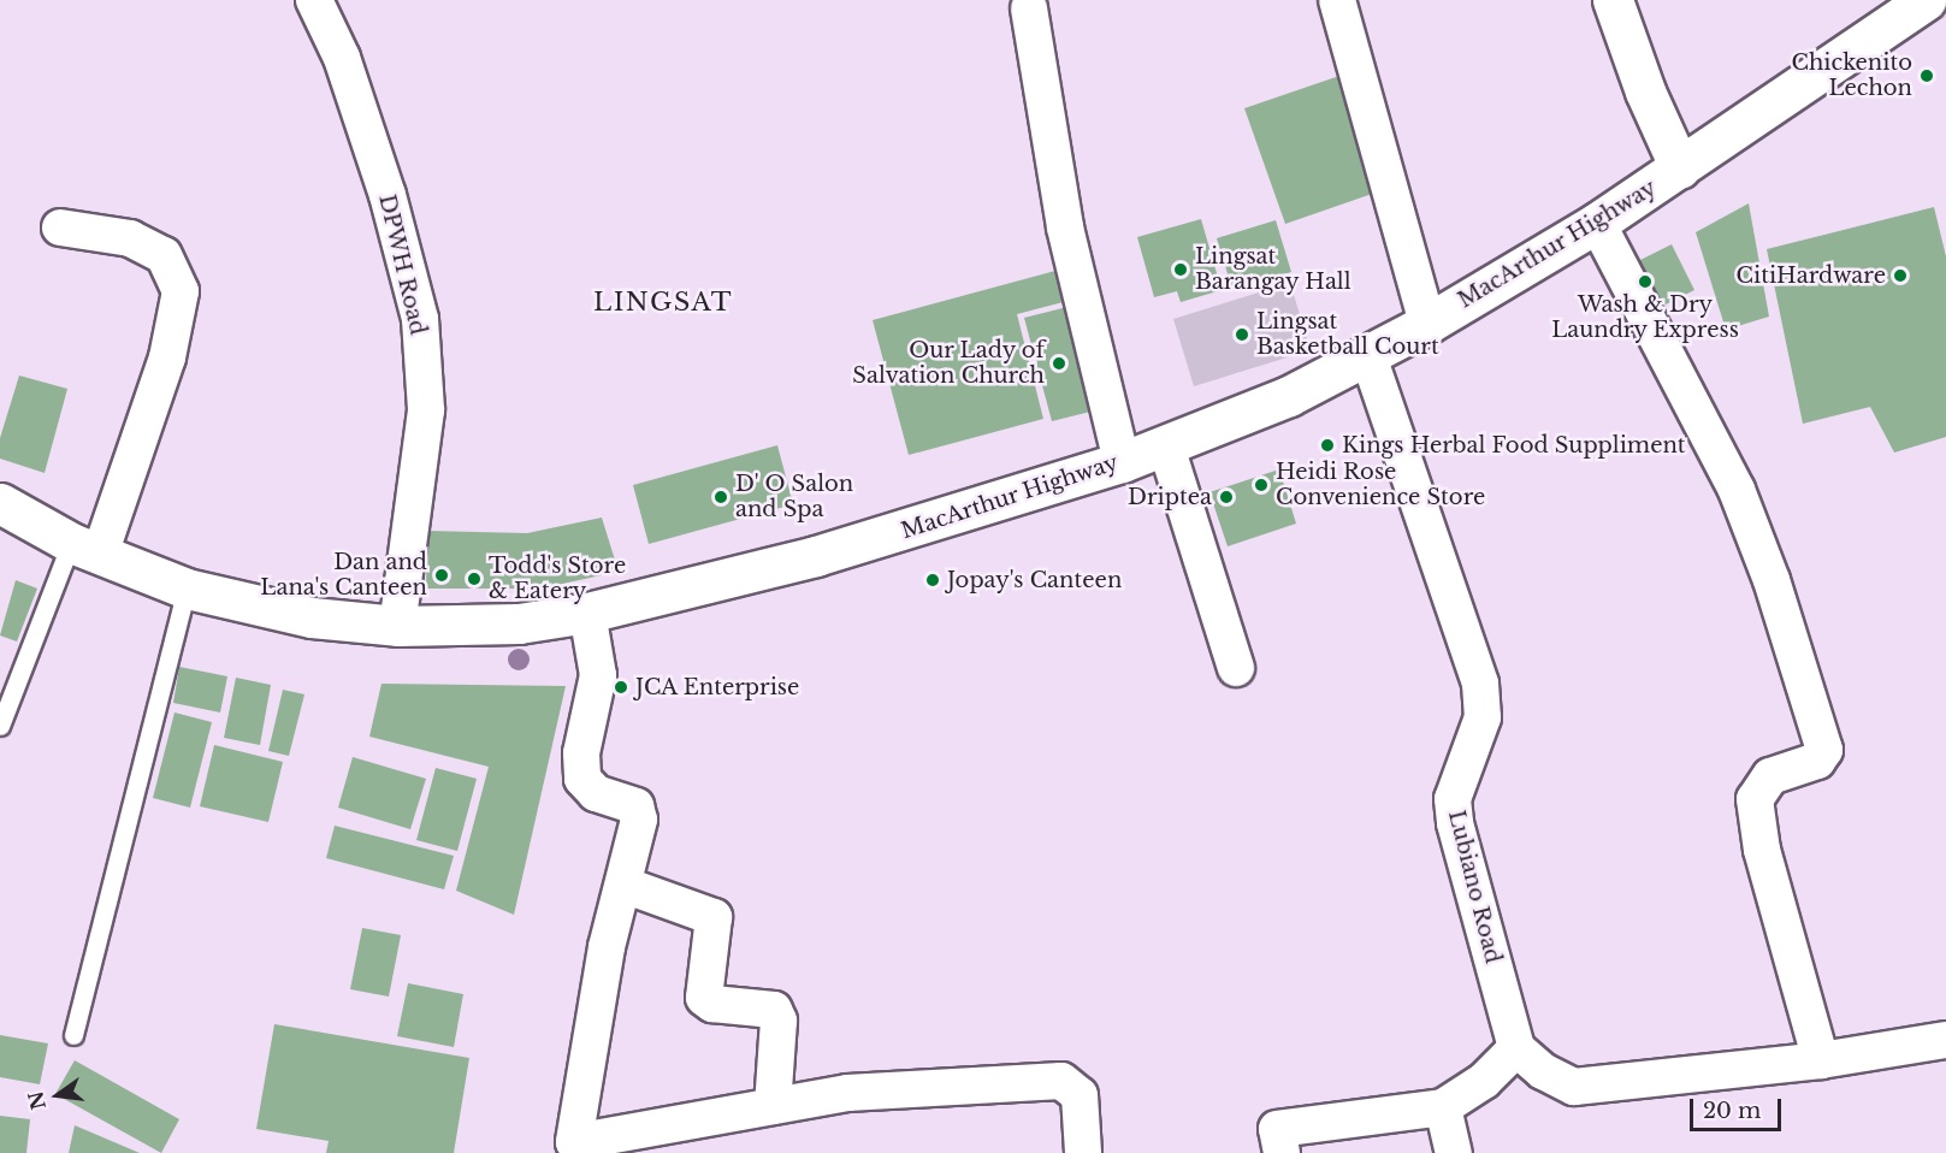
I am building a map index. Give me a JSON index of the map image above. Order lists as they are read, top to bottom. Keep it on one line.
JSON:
{"streets":{"main road":["MacArthur Highway"],"street":["DPWH Road","Lubiano Road"]},"crossings":[["MacArthur Highway","DPWH Road"],["MacArthur Highway","Lubiano Road"]],"districts":["LINGSAT"],"places":["Chickenito Lechon","Lingsat Barangay Hall","CitiHardware","Wash & Dry Laundry Express","Lingsat Basketball Court","Our Lady of Salvation Church","Kings Herbal Food Suppliment","Heidi Rose Convenience Store","D' O Salon and Spa","Driptea","Dan and Lana's Canteen","Todd's Store & Eatery","Jopay's Canteen","JCA Enterprise"],"scale_bar":"20 m","north":"left"}
